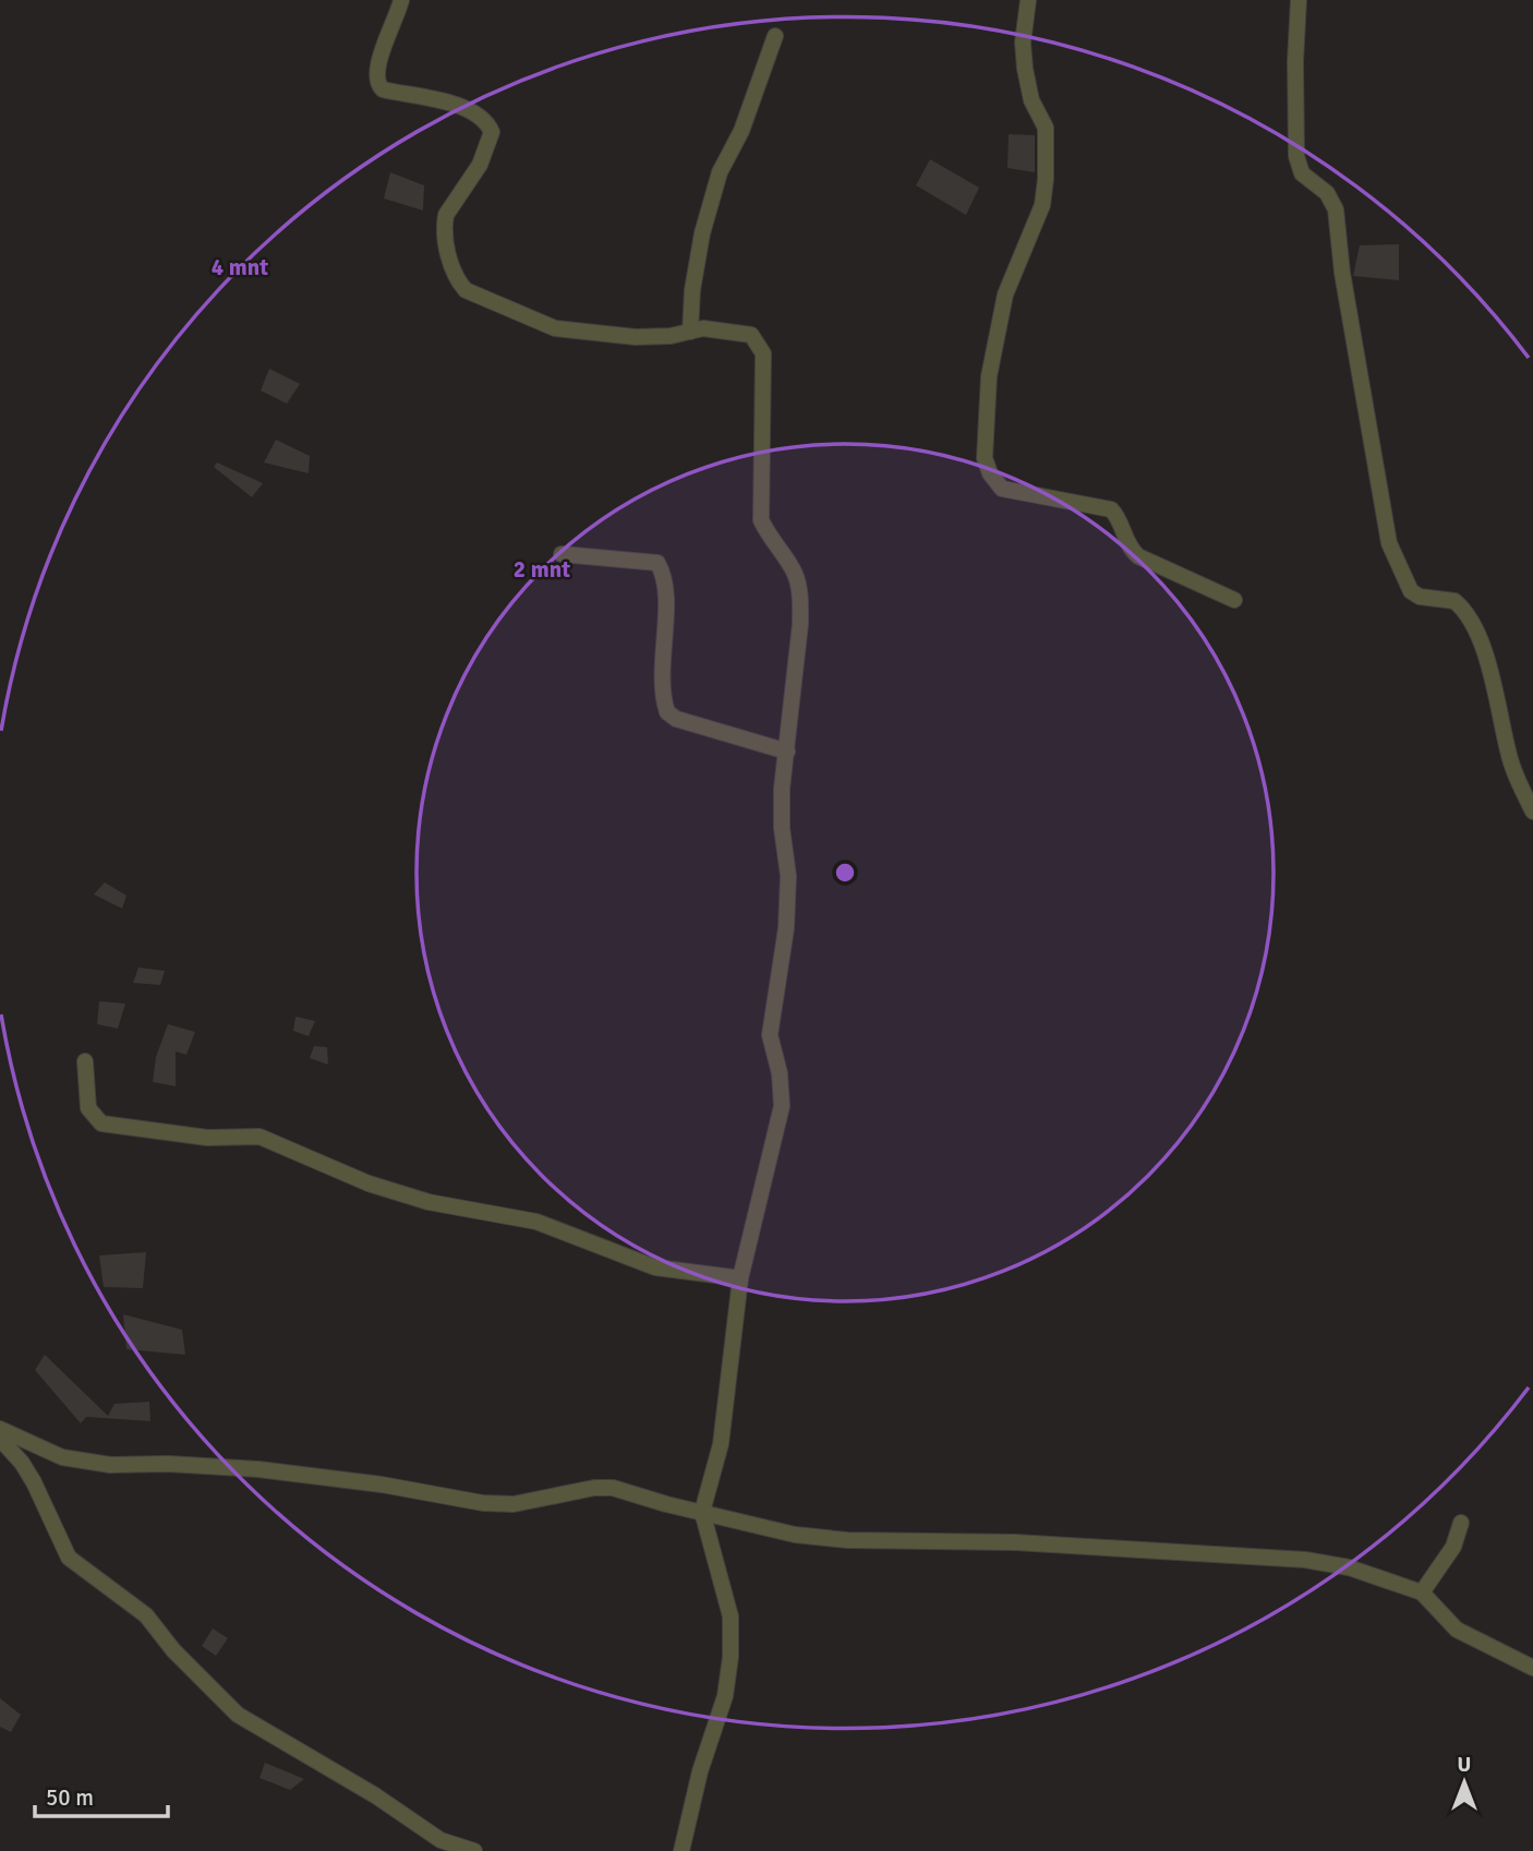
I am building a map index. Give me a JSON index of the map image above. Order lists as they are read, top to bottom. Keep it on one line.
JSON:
{"scale_bar":"50 m","north":"top","rings":["4 mnt","2 mnt"]}
